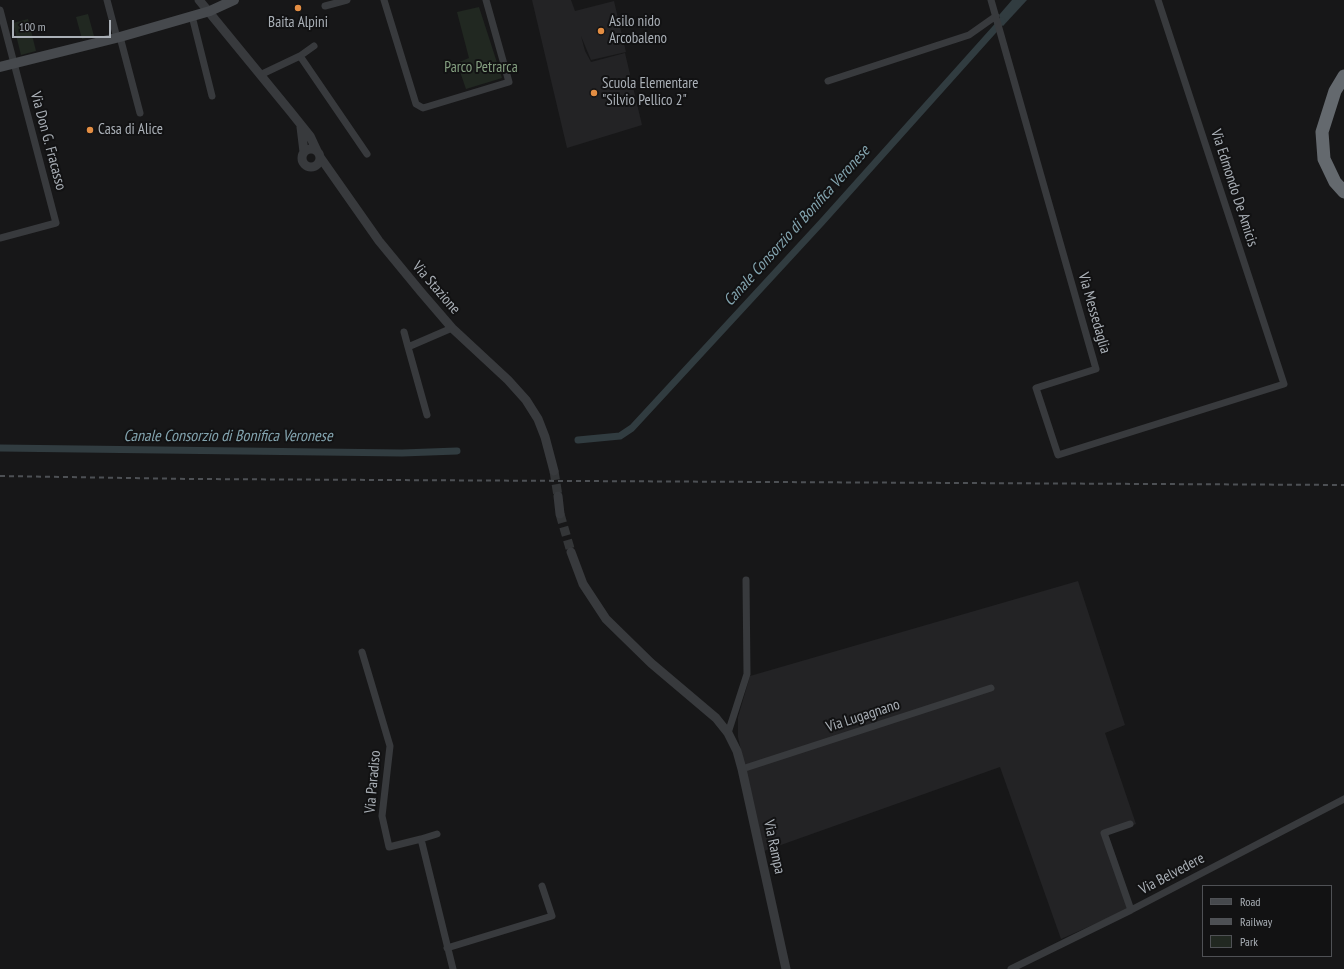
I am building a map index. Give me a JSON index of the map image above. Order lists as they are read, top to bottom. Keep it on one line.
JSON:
{"streets":{"street":["Via Don G. Fracasso","Via Edmondo De Amicis","Via Stazione","Via Messedaglia","Via Lugagnano","Via Paradiso","Via Rampa","Via Belvedere"]},"crossings":[["Via Edmondo De Amicis","Via Messedaglia"],["Via Lugagnano","Via Rampa"]],"water":["Canale Consorzio di Bonifica Veronese"],"parks":["Parco Petrarca"],"places":["Baita Alpini","Asilo nido Arcobaleno","Scuola Elementare \"Silvio Pellico 2\"","Casa di Alice"],"legend":["Road","Railway","Park"],"scale_bar":"100 m"}
